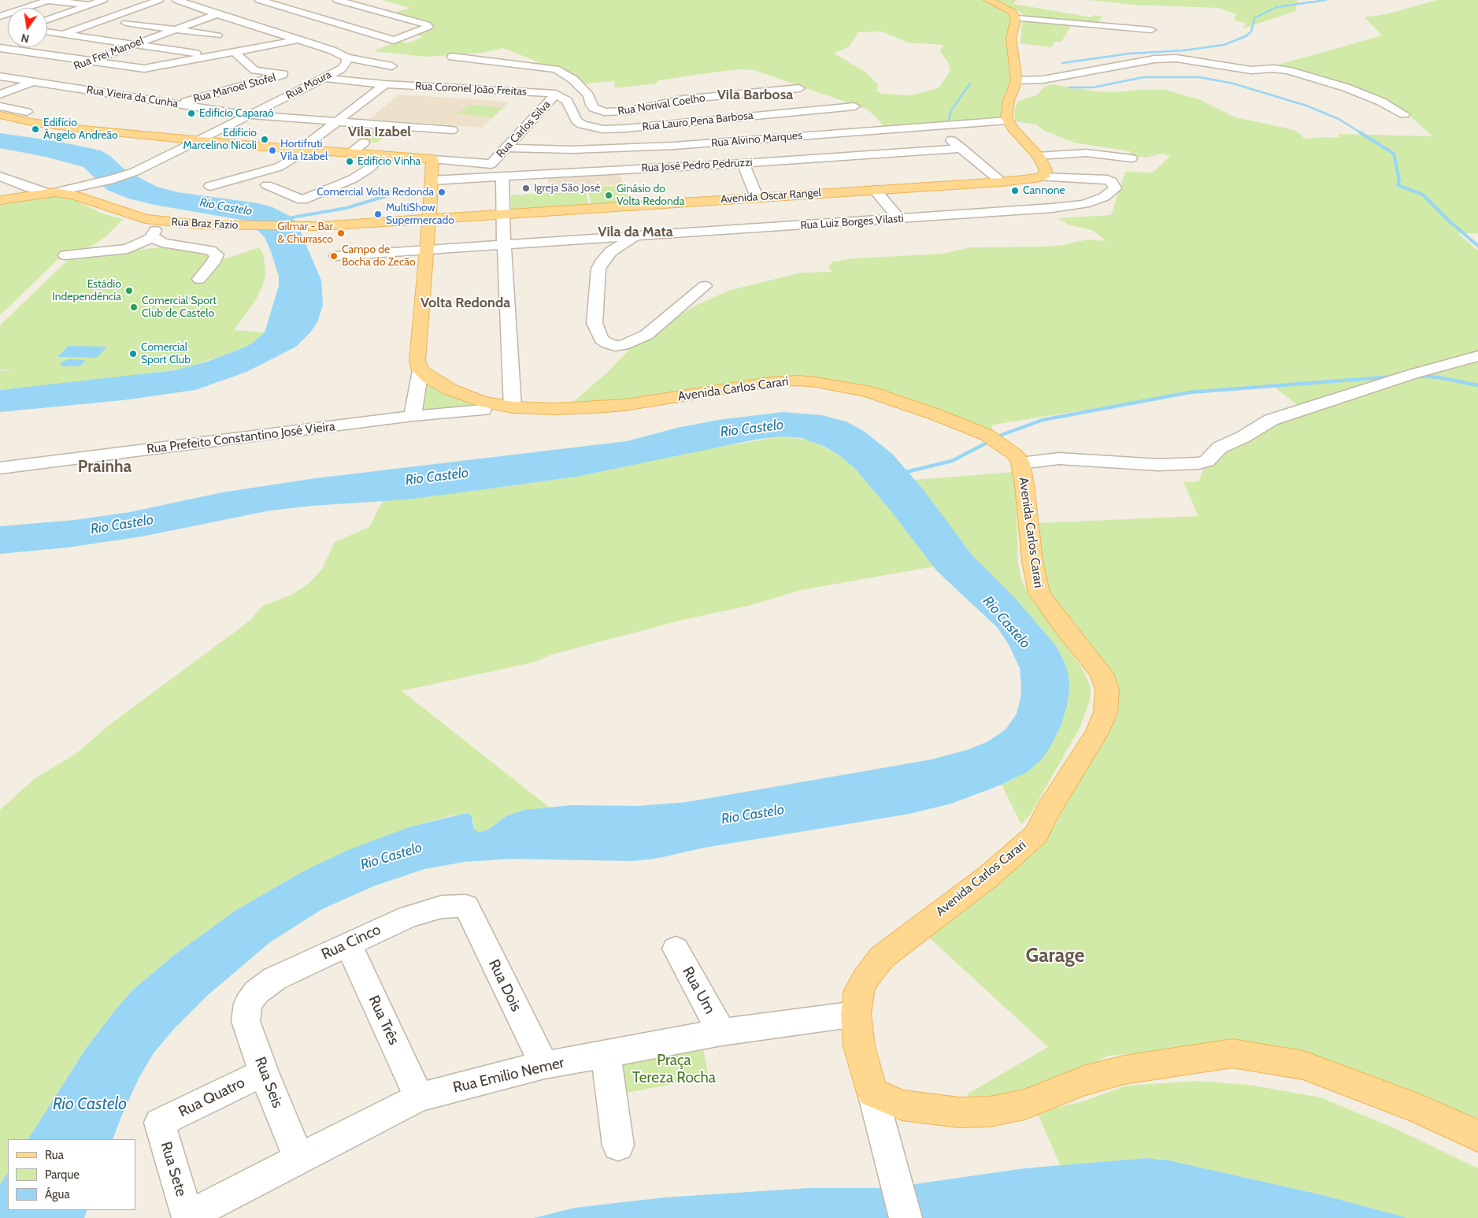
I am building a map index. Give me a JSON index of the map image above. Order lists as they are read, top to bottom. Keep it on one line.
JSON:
{"streets":{"main road":["Avenida Oscar Rangel","Rua Braz Fazio","Avenida Carlos Carari"],"street":["Rua Frei Manoel","Rua Moura","Rua Manoel Stofel","Rua Coronel João Freitas","Rua Vieira da Cunha","Rua Norival Coelho","Rua Lauro Pena Barbosa","Rua Carlos Silva","Rua Alvino Marques","Rua José Pedro Pedruzzi","Rua Luiz Borges Vilasti","Rua Prefeito Constantino José Vieira","Rua Cinco","Rua Dois","Rua Um","Rua Três","Rua Emilio Nemer","Rua Seis","Rua Quatro","Rua Sete"]},"crossings":[["Rua Frei Manoel","Rua Moura"],["Rua Moura","Rua Coronel João Freitas"],["Rua Moura","Rua Vieira da Cunha"],["Rua Moura","Rua Braz Fazio"],["Rua Manoel Stofel","Rua Vieira da Cunha"],["Rua Coronel João Freitas","Rua Lauro Pena Barbosa"],["Rua Coronel João Freitas","Rua Carlos Silva"],["Rua Lauro Pena Barbosa","Rua Carlos Silva"],["Rua Carlos Silva","Rua Alvino Marques"],["Avenida Oscar Rangel","Rua Luiz Borges Vilasti"],["Avenida Oscar Rangel","Rua Braz Fazio"],["Avenida Carlos Carari","Rua Emilio Nemer"],["Rua Cinco","Rua Dois"],["Rua Cinco","Rua Três"],["Rua Cinco","Rua Seis"],["Rua Dois","Rua Emilio Nemer"],["Rua Um","Rua Emilio Nemer"],["Rua Três","Rua Emilio Nemer"],["Rua Emilio Nemer","Rua Seis"],["Rua Emilio Nemer","Rua Sete"],["Rua Seis","Rua Quatro"],["Rua Quatro","Rua Sete"]],"districts":["Vila Barbosa","Vila Izabel","Vila da Mata","Volta Redonda","Prainha","Garage"],"water":["Rio Castelo"],"parks":["Praça Tereza Rocha"],"places":["Edifício Caparaó","Edifício Ângelo Andreão","Edifício Marcelino Nicoli","Hortifruti Vila Izabel","Edifício Vinha","Igreja São José","Cannone","Comercial Volta Redonda","Ginásio do Volta Redonda","MultiShow Supermercado","Gilmar - Bar & Churrasco","Campo de Bocha do Zecão","Estádio Independência","Comercial Sport Club de Castelo","Comercial Sport Club"],"legend":["Rua","Parque","Água"],"north":"bottom"}
